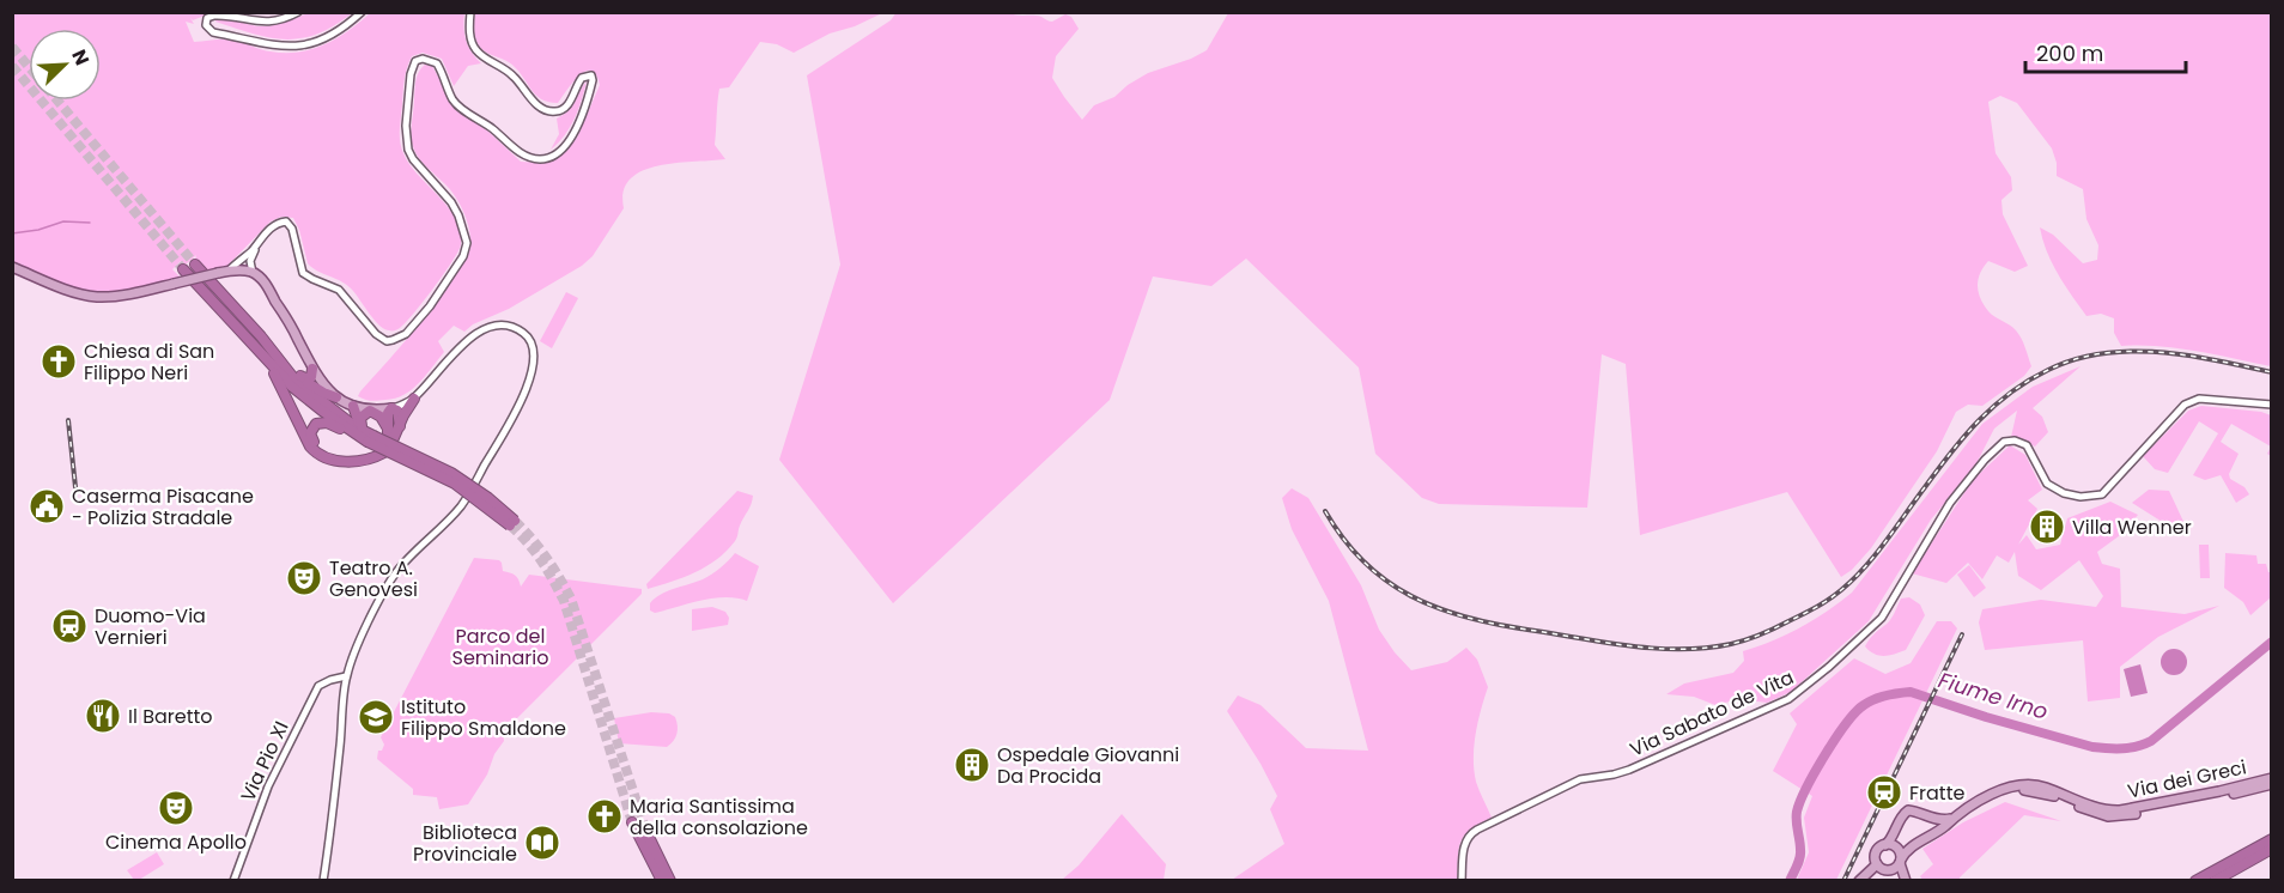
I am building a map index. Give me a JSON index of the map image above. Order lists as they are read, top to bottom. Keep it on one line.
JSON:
{"streets":{"main road":["Via dei Greci"],"street":["Via Sabato de Vita","Via Pio XI"]},"water":["Fiume Irno"],"parks":["Parco del Seminario"],"places":{"church":["Chiesa di San Filippo Neri","Maria Santissima della consolazione"],"public building":["Caserma Pisacane - Polizia Stradale"],"building":["Villa Wenner","Ospedale Giovanni Da Procida"],"theatre":["Teatro A. Genovesi","Cinema Apollo"],"station":["Duomo-Via Vernieri","Fratte"],"restaurant":["Il Baretto"],"school or university":["Istituto Filippo Smaldone"],"library":["Biblioteca Provinciale"]},"scale_bar":"200 m","north":"top right"}
